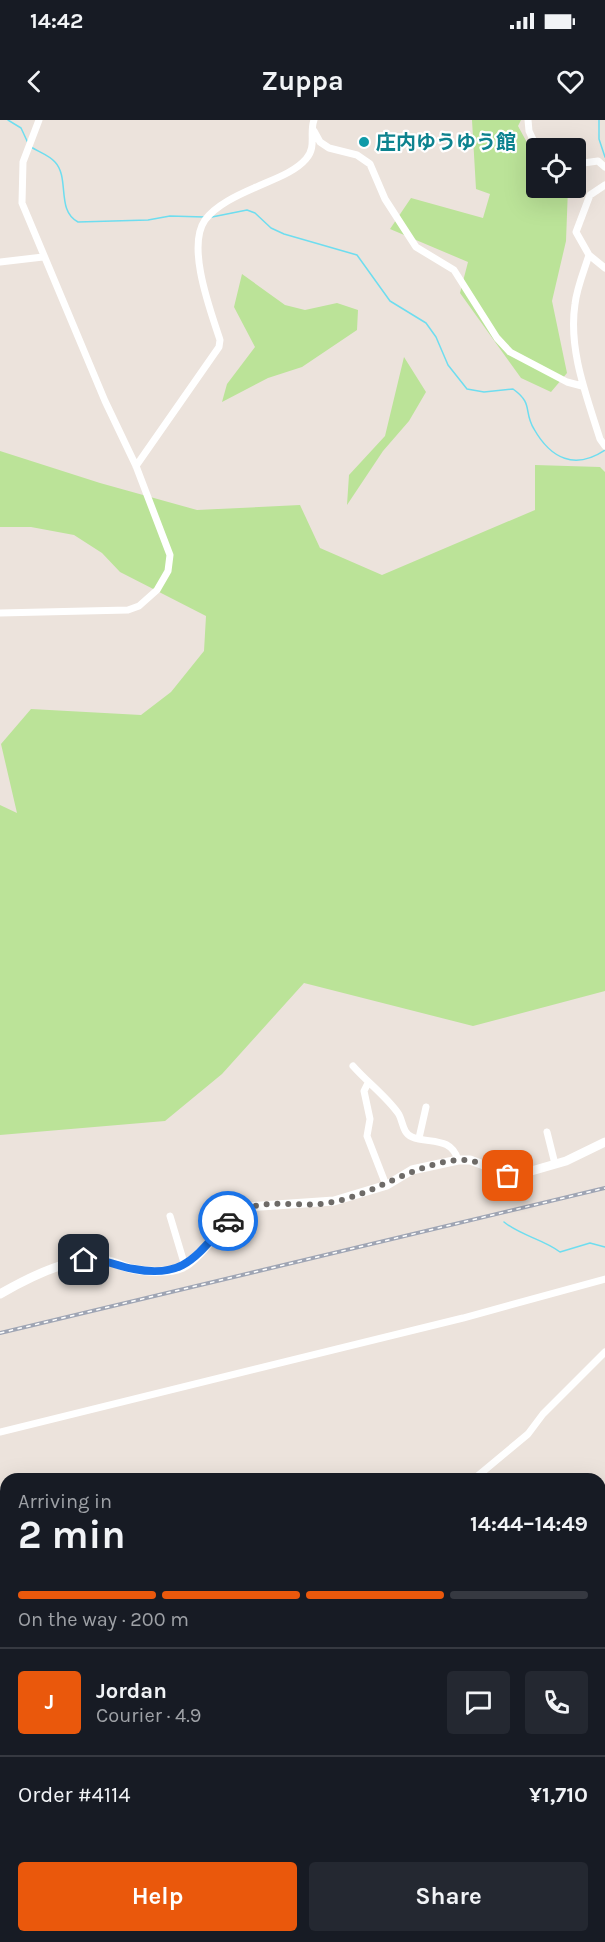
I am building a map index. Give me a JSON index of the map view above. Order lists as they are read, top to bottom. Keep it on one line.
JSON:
{"places":["庄内ゆうゆう館"],"page":{"status":"14:42","header":"Zuppa","heading":["2 min","Arriving in","14:44–14:49"],"panel":["Jordan","Courier · 4.9","Order #4114","¥1,710"],"bar":"On the way · 200 m","round":"J","buttons":["Help","Share"]}}
